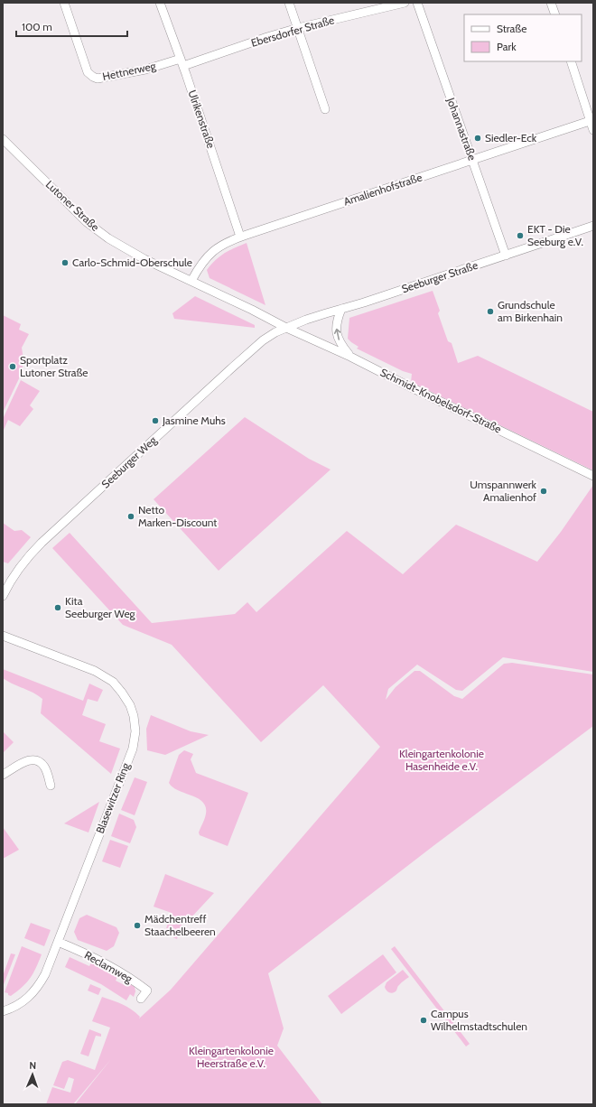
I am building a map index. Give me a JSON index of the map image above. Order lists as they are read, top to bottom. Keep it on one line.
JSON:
{"streets":{"street":["Ebersdorfer Straße","Hettnerweg","Ulrikenstraße","Johannastraße","Amalienhofstraße","Lutoner Straße","Seeburger Straße","Schmidt-Knobelsdorf-Straße","Seeburger Weg","Blasewitzer Ring","Reclamweg"]},"crossings":[["Ebersdorfer Straße","Hettnerweg"],["Ebersdorfer Straße","Ulrikenstraße"],["Hettnerweg","Ulrikenstraße"],["Ulrikenstraße","Amalienhofstraße"],["Johannastraße","Amalienhofstraße"],["Johannastraße","Seeburger Straße"],["Amalienhofstraße","Lutoner Straße"],["Lutoner Straße","Seeburger Straße"],["Lutoner Straße","Schmidt-Knobelsdorf-Straße"],["Lutoner Straße","Seeburger Weg"],["Seeburger Straße","Schmidt-Knobelsdorf-Straße"],["Seeburger Straße","Seeburger Weg"],["Schmidt-Knobelsdorf-Straße","Seeburger Weg"],["Blasewitzer Ring","Reclamweg"]],"parks":["Kleingartenkolonie Hasenheide e.V.","Kleingartenkolonie Heerstraße e.V."],"places":["Siedler-Eck","EKT - Die Seeburg e.V.","Carlo-Schmid-Oberschule","Grundschule am Birkenhain","Sportplatz Lutoner Straße","Jasmine Muhs","Umspannwerk Amalienhof","Netto Marken-Discount","Kita Seeburger Weg","Mädchentreff Staachelbeeren","Campus Wilhelmstadtschulen"],"legend":["Straße","Park"],"scale_bar":"100 m","north":"top"}
